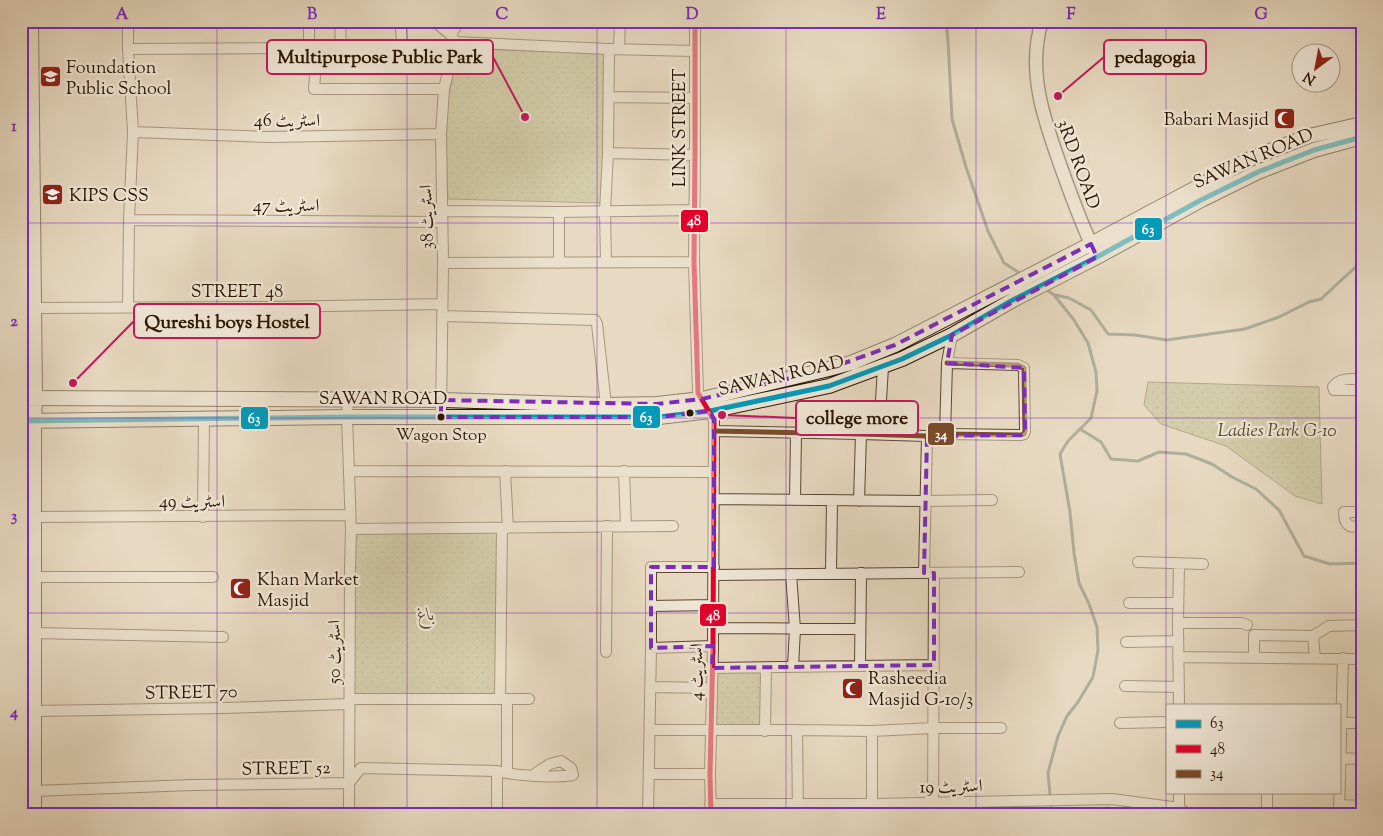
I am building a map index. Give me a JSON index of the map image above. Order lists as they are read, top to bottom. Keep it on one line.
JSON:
{"streets":{"main road":["SAWAN ROAD"],"street":["اسٹریٹ 46","LINK STREET","3RD ROAD","اسٹریٹ 47","اسٹریٹ 38","STREET 48","اسٹریٹ 49","اسٹریٹ 50","اسٹریٹ 4","STREET 70","STREET 52","اسٹریٹ 19"]},"crossings":[["اسٹریٹ 46","اسٹریٹ 38"],["LINK STREET","SAWAN ROAD"],["LINK STREET","اسٹریٹ 47"],["LINK STREET","اسٹریٹ 4"],["SAWAN ROAD","3RD ROAD"],["SAWAN ROAD","اسٹریٹ 38"],["SAWAN ROAD","اسٹریٹ 50"],["SAWAN ROAD","اسٹریٹ 4"],["اسٹریٹ 47","اسٹریٹ 38"],["اسٹریٹ 38","STREET 48"],["اسٹریٹ 49","اسٹریٹ 50"],["اسٹریٹ 50","STREET 70"],["اسٹریٹ 50","STREET 52"],["اسٹریٹ 4","اسٹریٹ 19"]],"parks":["Ladies Park G-10","باغ"],"places":{"school or university":["Foundation Public School","KIPS CSS"],"other":["pedagogia","Multipurpose Public Park","Qureshi boys Hostel","college more","Wagon Stop"],"mosque":["Babari Masjid","Khan Market Masjid","Rasheedia Masjid G-10/3"]},"lines":["transit line 48","transit line 63","transit line 34"],"legend":["63","48","34"],"north":"bottom left","grid":{"columns":["A","B","C","D","E","F","G"],"rows":["1","2","3","4"]}}
